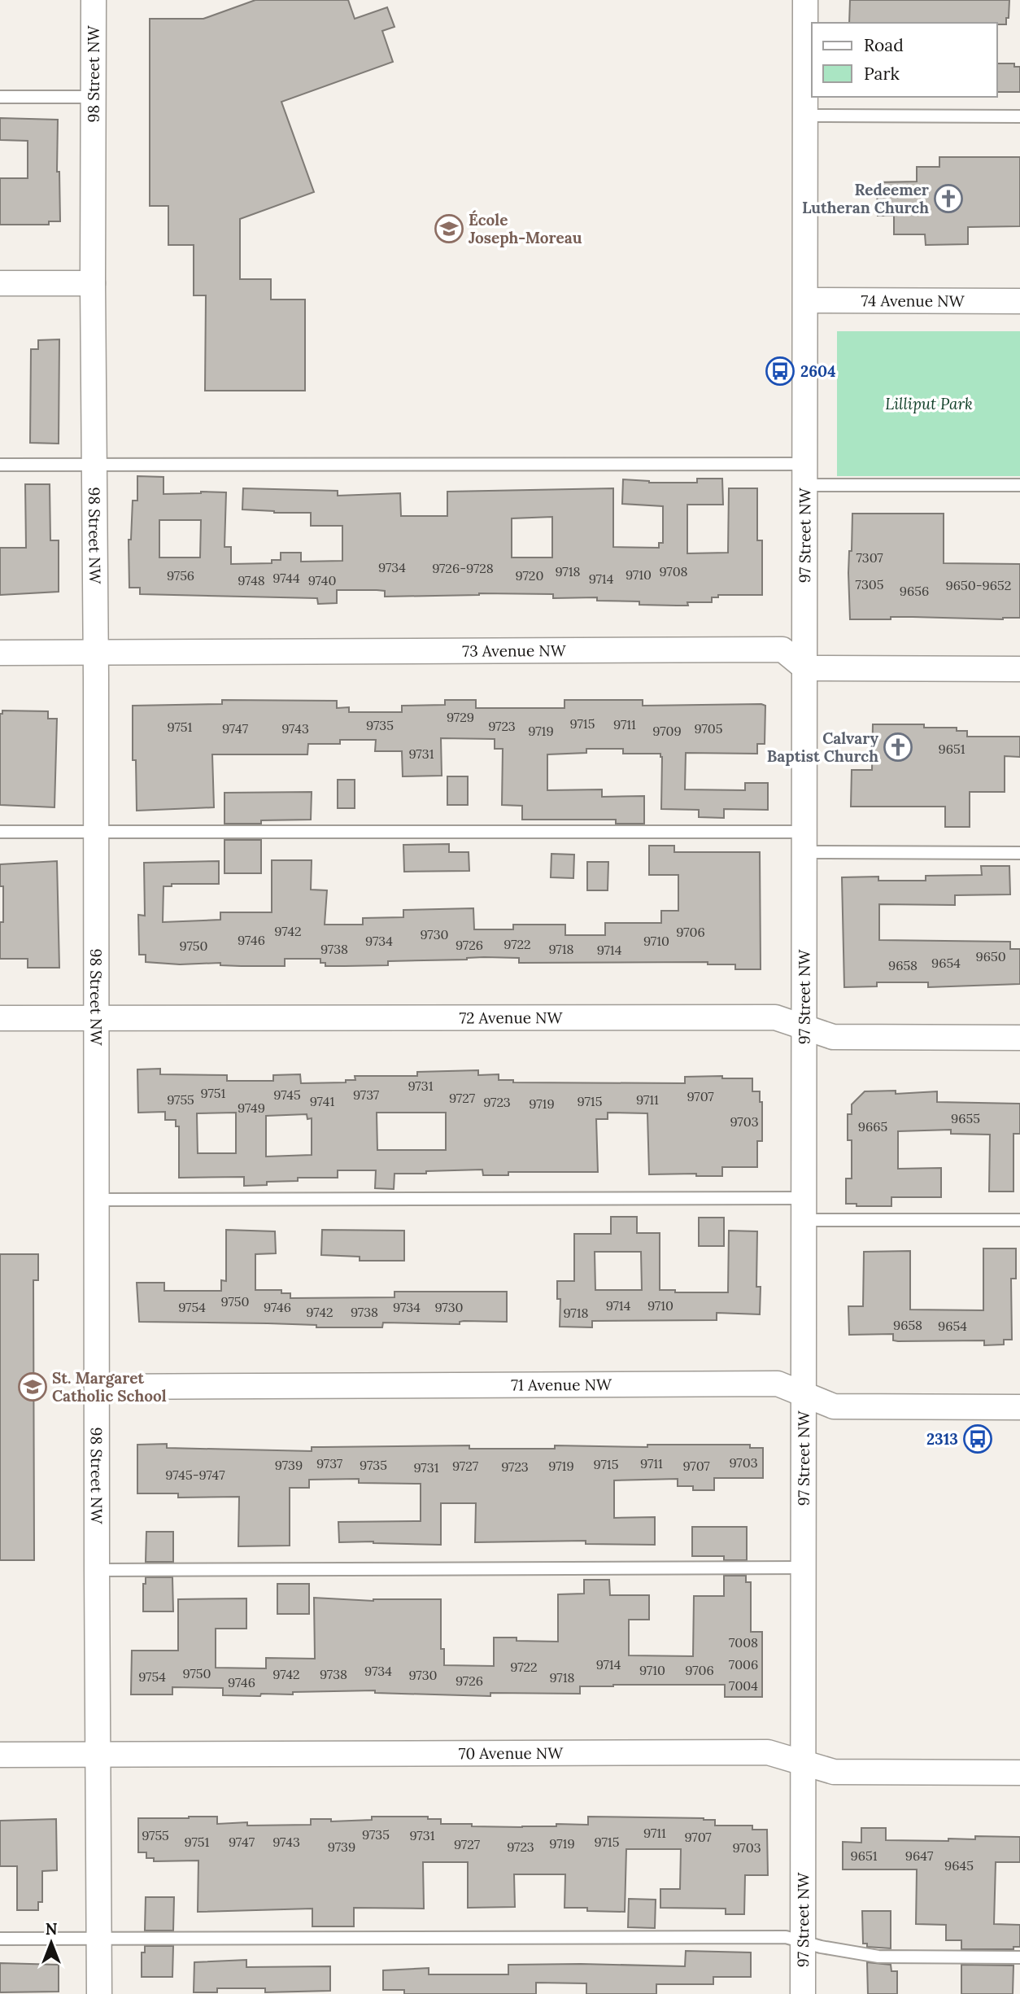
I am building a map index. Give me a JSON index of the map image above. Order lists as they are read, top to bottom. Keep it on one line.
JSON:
{"streets":{"street":["98 Street NW","74 Avenue NW","97 Street NW","73 Avenue NW","72 Avenue NW","71 Avenue NW","70 Avenue NW"]},"crossings":[["98 Street NW","73 Avenue NW"],["98 Street NW","72 Avenue NW"],["98 Street NW","71 Avenue NW"],["98 Street NW","70 Avenue NW"],["74 Avenue NW","97 Street NW"],["97 Street NW","73 Avenue NW"],["97 Street NW","72 Avenue NW"],["97 Street NW","71 Avenue NW"],["97 Street NW","70 Avenue NW"]],"parks":["Lilliput Park"],"places":{"church":["Redeemer Lutheran Church","Calvary Baptist Church"],"school or university":["École Joseph-Moreau","St. Margaret Catholic School"],"bus stop":["2604","2313"]},"house_numbers":["7307","9734","9726-9728","9718","9708","9710","9756","9720","9744","9714","9748","9740","7305","9650-9652","9656","9729","9715","9711","9735","9723","9751","9747","9743","9705","9719","9709","9651","9731","9742","9706","9730","9746","9734","9710","9722","9726","9750","9738","9718","9714","9650","9654","9658","9731","9751","9745","9737","9707","9727","9755","9711","9741","9715","9723","9719","9749","9655","9703","9665","9750","9714","9710","9754","9746","9734","9730","9742","9738","9718","9658","9654","9703","9737","9711","9715","9739","9735","9727","9719","9707","9723","9731","9745-9747","7008","9714","7006","9722","9710","9706","9734","9750","9742","9738","9730","9754","9718","9726","9746","7004","9711","9735","9755","9731","9707","9751","9747","9743","9715","9719","9727","9739","9723","9703","9651","9647","9645"],"legend":["Road","Park"],"north":"top"}
